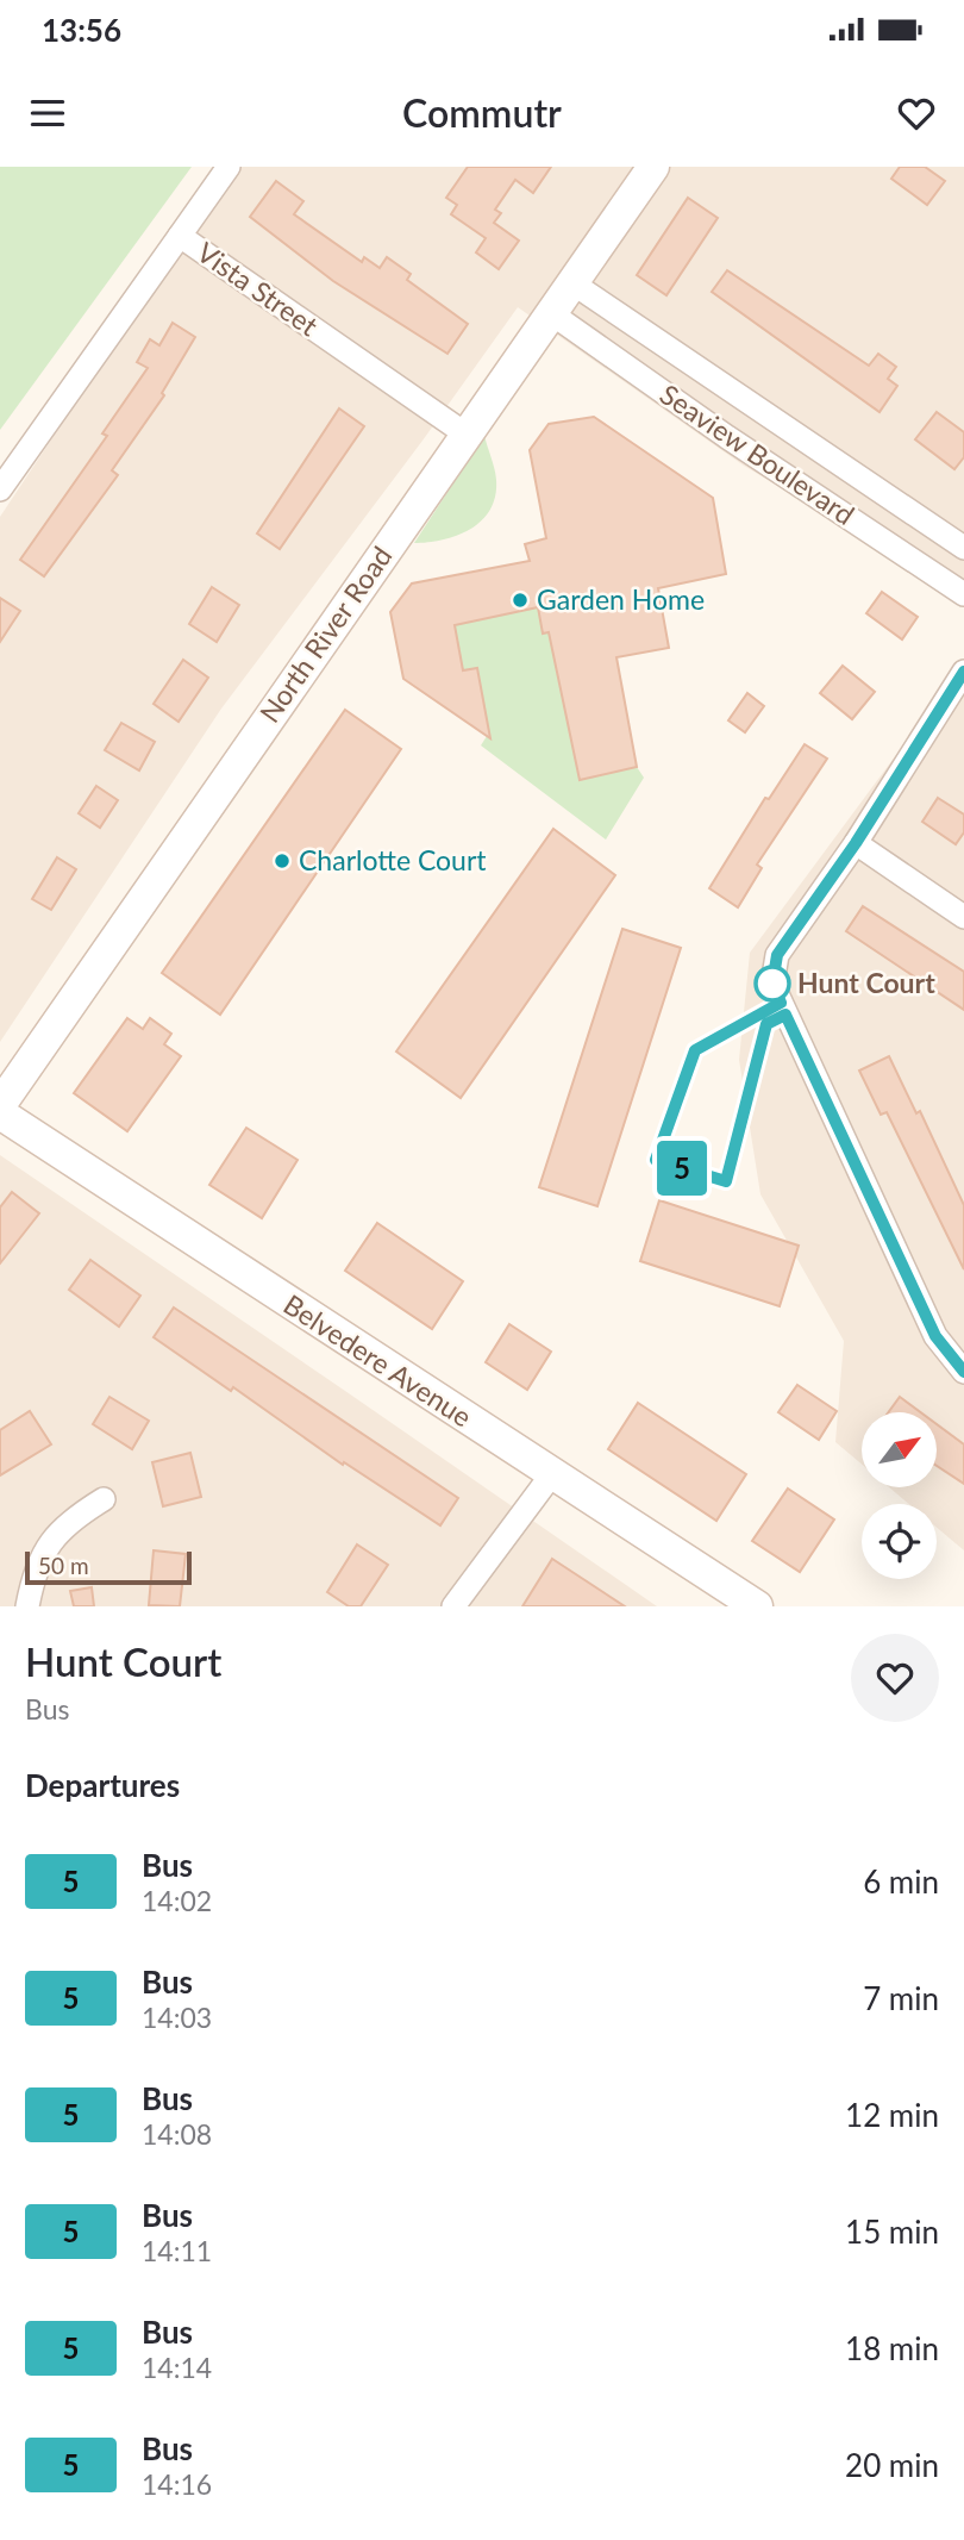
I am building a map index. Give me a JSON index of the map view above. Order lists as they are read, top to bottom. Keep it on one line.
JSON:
{"streets":{"main road":["North River Road","Belvedere Avenue"],"street":["Vista Street","Seaview Boulevard"]},"crossings":[["Vista Street","North River Road"],["Seaview Boulevard","North River Road"]],"places":["Garden Home","Charlotte Court","Hunt Court"],"lines":["bus line 5"],"scale_bar":"50 m","north":"top right","page":{"status":"13:56","header":"Commutr","on_map":"5","scale":"50 m","heading":[["Hunt Court","Bus"],"Departures"],"list":[{"mark":"5","name":"Bus","note":"14:02","value":"6 min"},{"mark":"5","name":"Bus","note":"14:03","value":"7 min"},{"mark":"5","name":"Bus","note":"14:08","value":"12 min"},{"mark":"5","name":"Bus","note":"14:11","value":"15 min"},{"mark":"5","name":"Bus","note":"14:14","value":"18 min"},{"mark":"5","name":"Bus","note":"14:16","value":"20 min"}]}}
